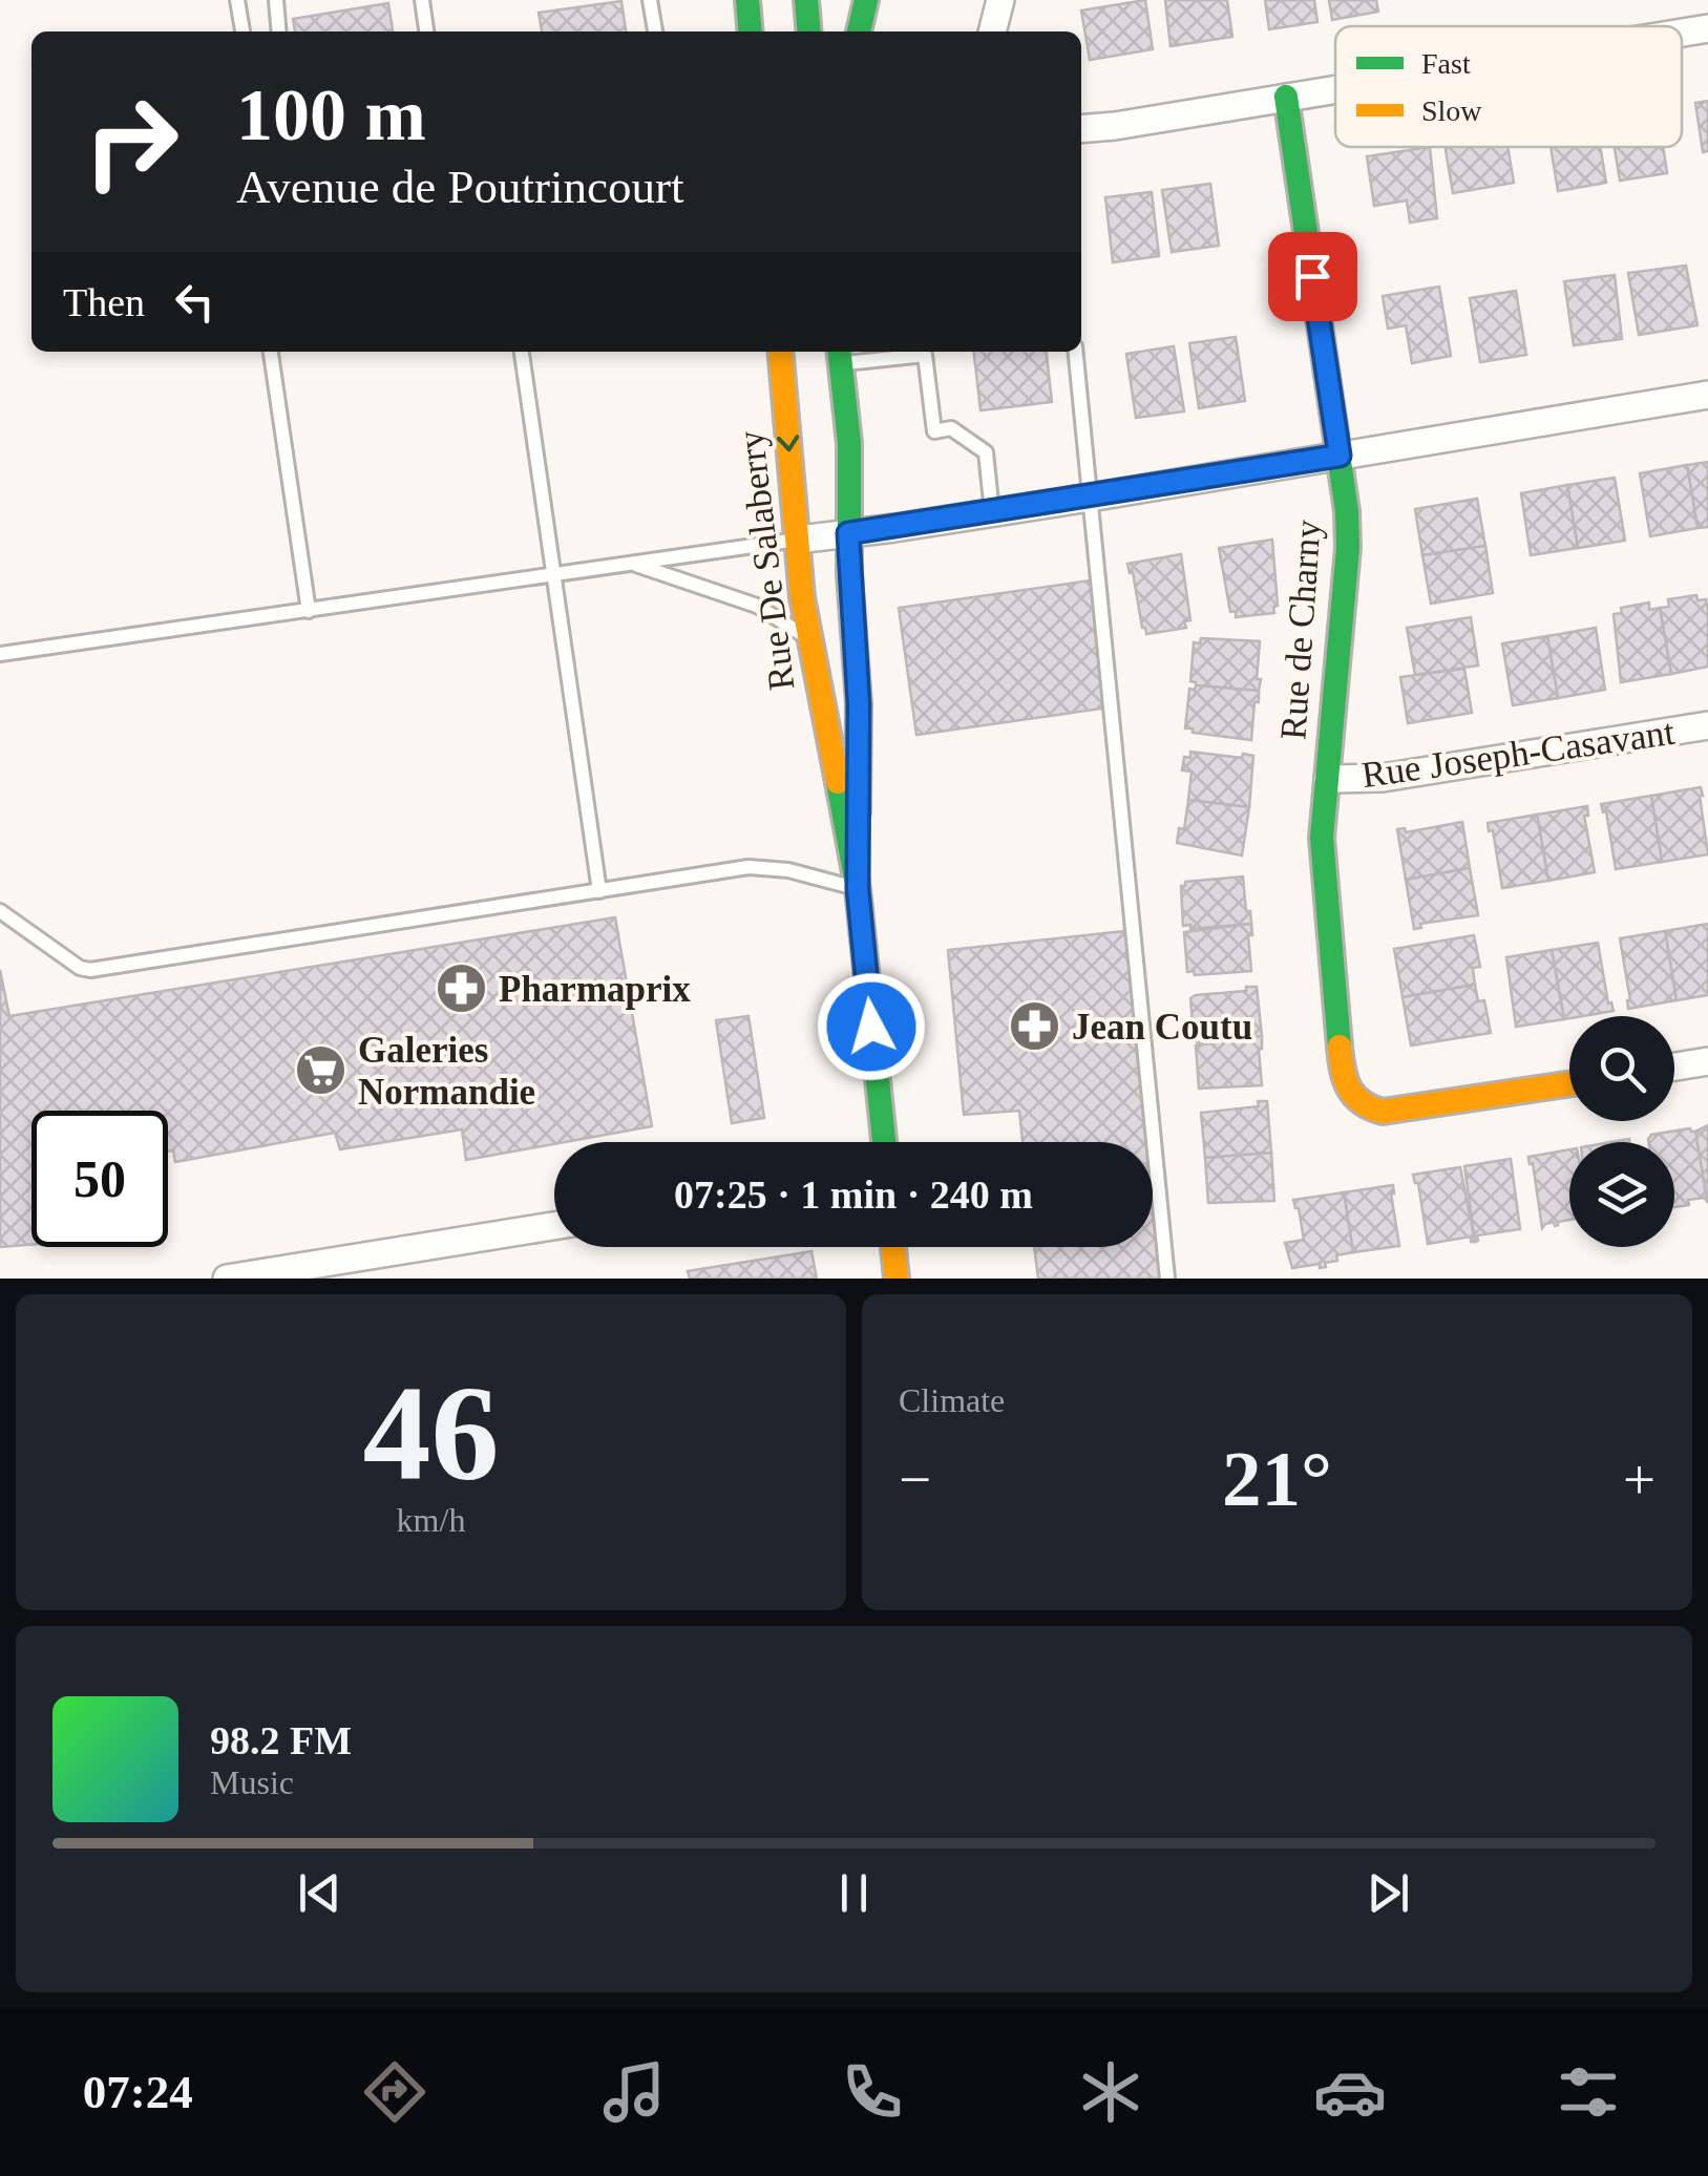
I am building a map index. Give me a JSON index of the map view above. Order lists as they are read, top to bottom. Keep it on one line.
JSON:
{"streets":{"main road":["Rue De Salaberry","Rue de Charny"],"street":["Rue Joseph-Casavant"]},"crossings":[["Rue de Charny","Rue Joseph-Casavant"]],"places":{"pharmacy":["Pharmaprix","Jean Coutu"],"supermarket":["Galeries Normandie"]},"legend":["Fast","Slow"],"page":{"turn":["100 m","Avenue de Poutrincourt"],"then":"Then","limit":"50","trip":"07:25 · 1 min · 240 m","tile":[["46","km/h"],"Climate"],"heat":["−","21°","+"],"song":["98.2 FM","Music"],"tabs":"07:24"}}
